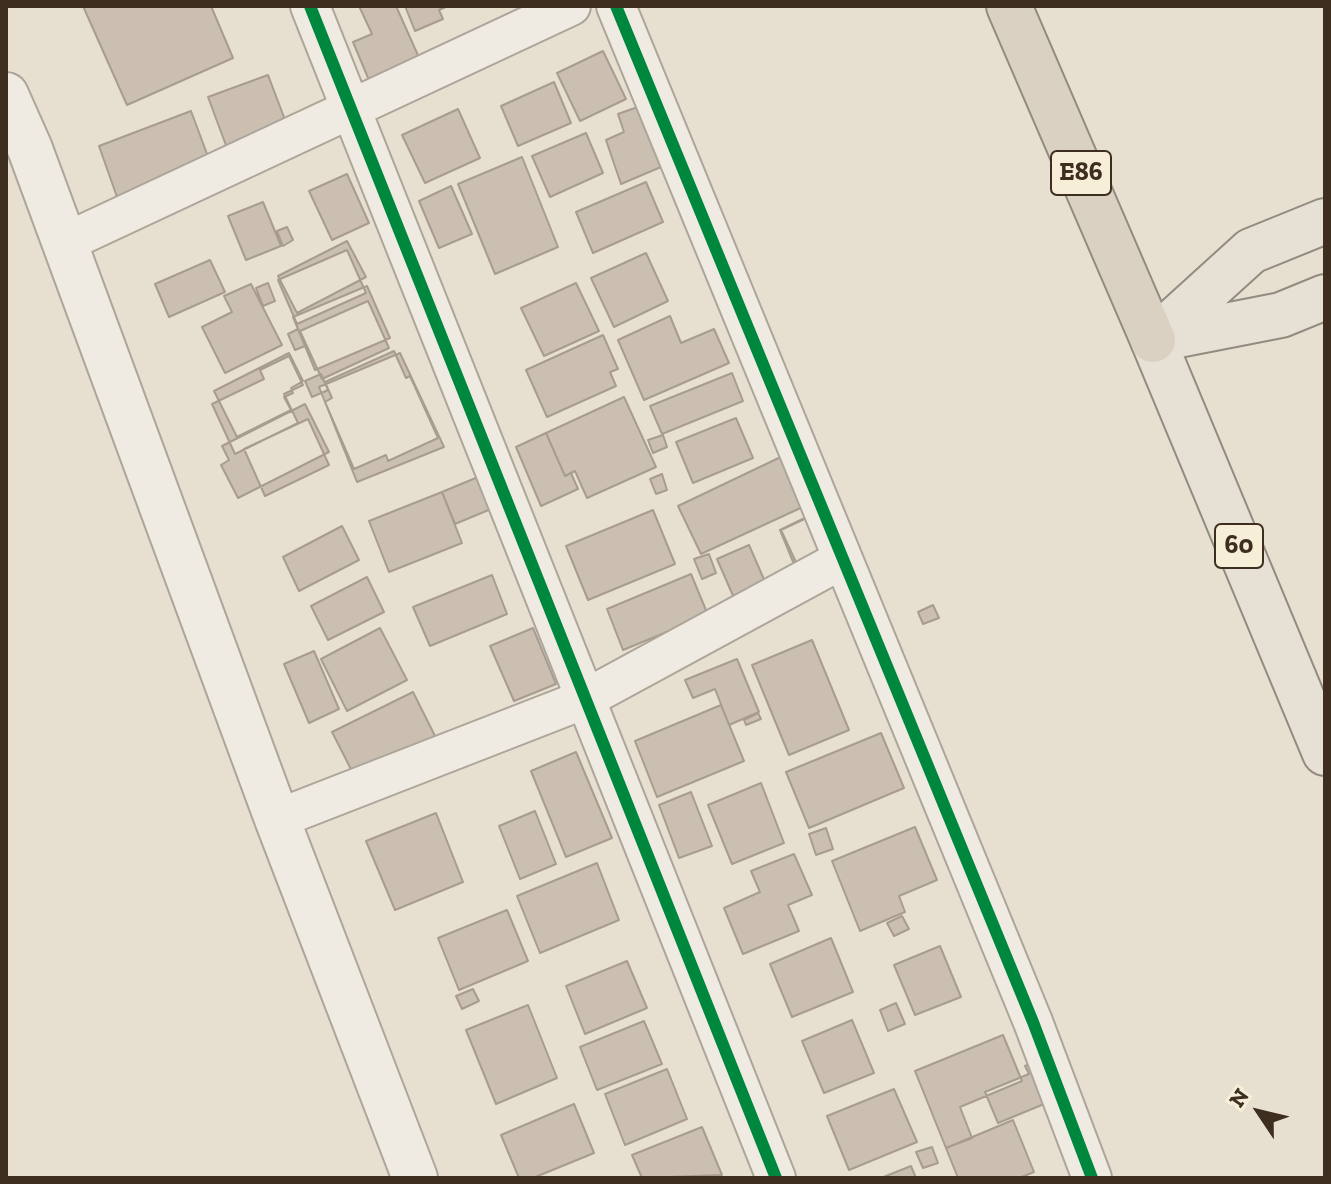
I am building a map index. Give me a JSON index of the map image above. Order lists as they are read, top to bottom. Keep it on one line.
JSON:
{"streets":{"highway":["E86"],"main road":["60"]},"crossings":[["E86","60"]],"north":"top left"}
